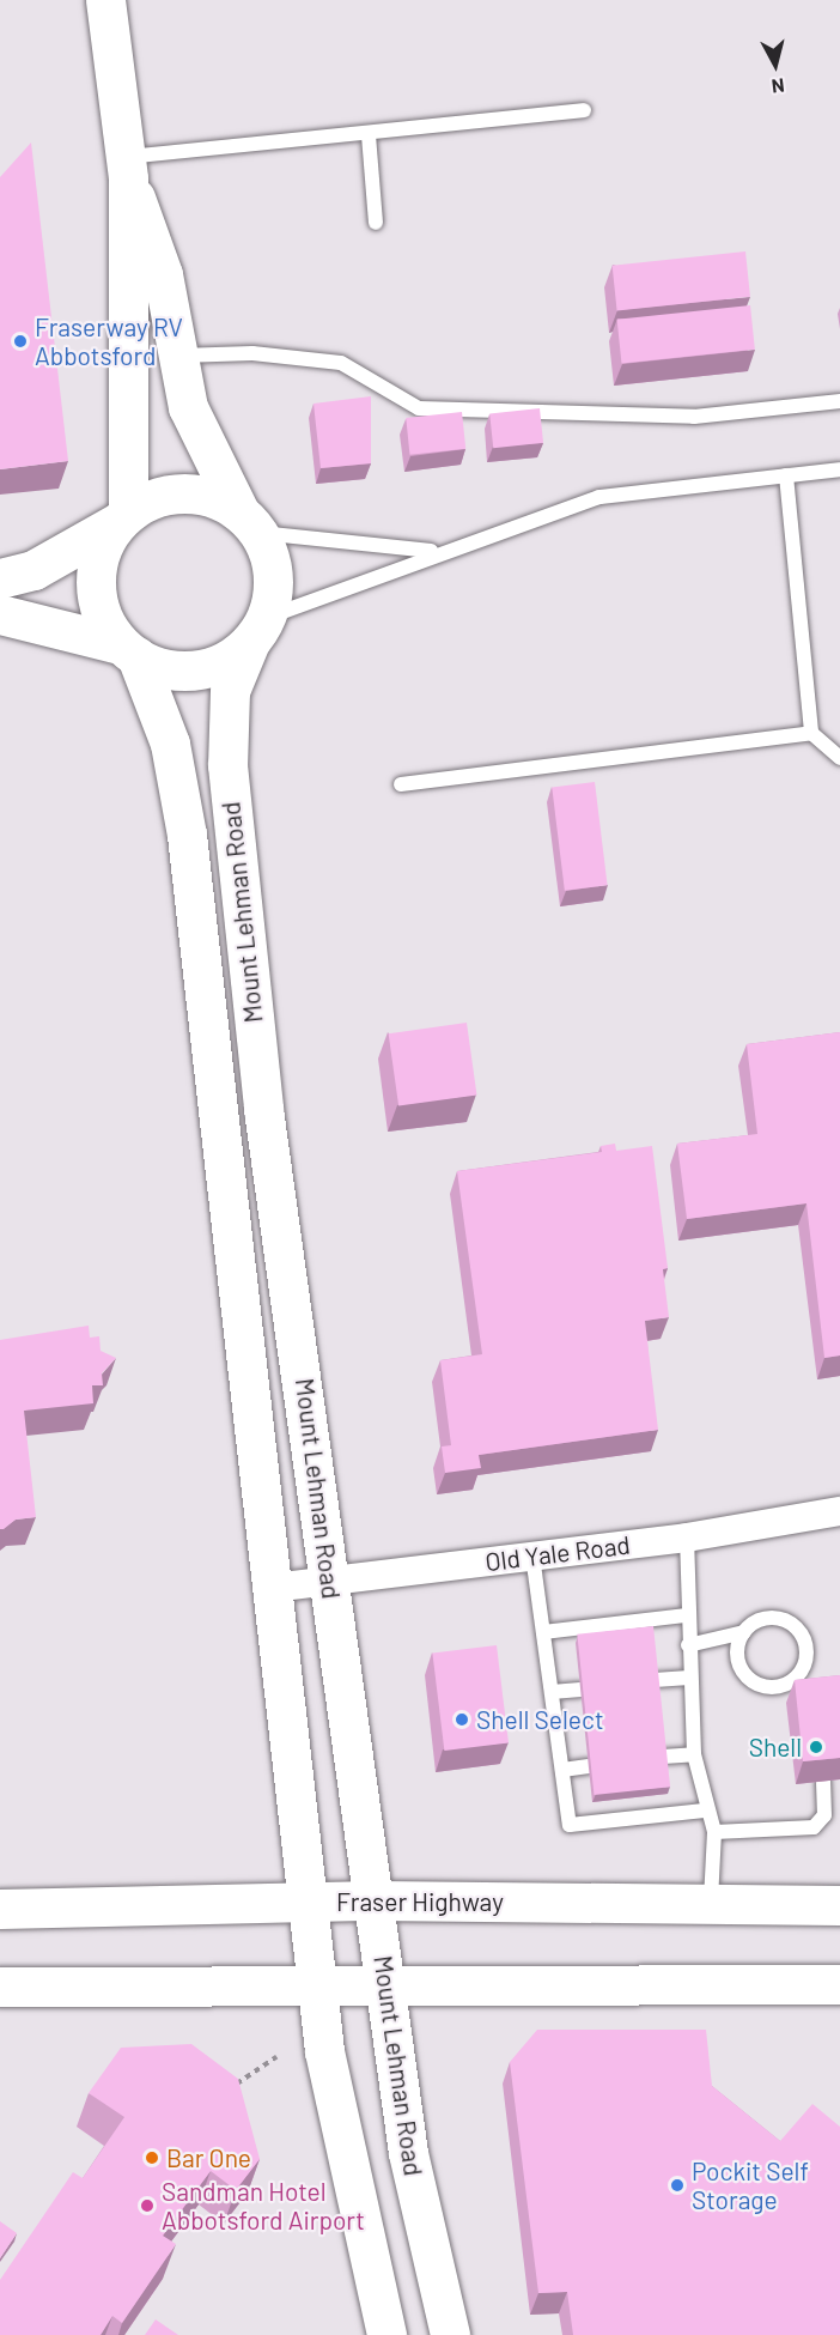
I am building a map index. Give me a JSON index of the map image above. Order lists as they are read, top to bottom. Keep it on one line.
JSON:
{"streets":{"main road":["Mount Lehman Road","Fraser Highway"],"street":["Old Yale Road"]},"crossings":[["Mount Lehman Road","Old Yale Road"],["Mount Lehman Road","Fraser Highway"]],"places":["Fraserway RV Abbotsford","Shell Select","Shell","Bar One","Pockit Self Storage","Sandman Hotel Abbotsford Airport"],"north":"bottom"}
